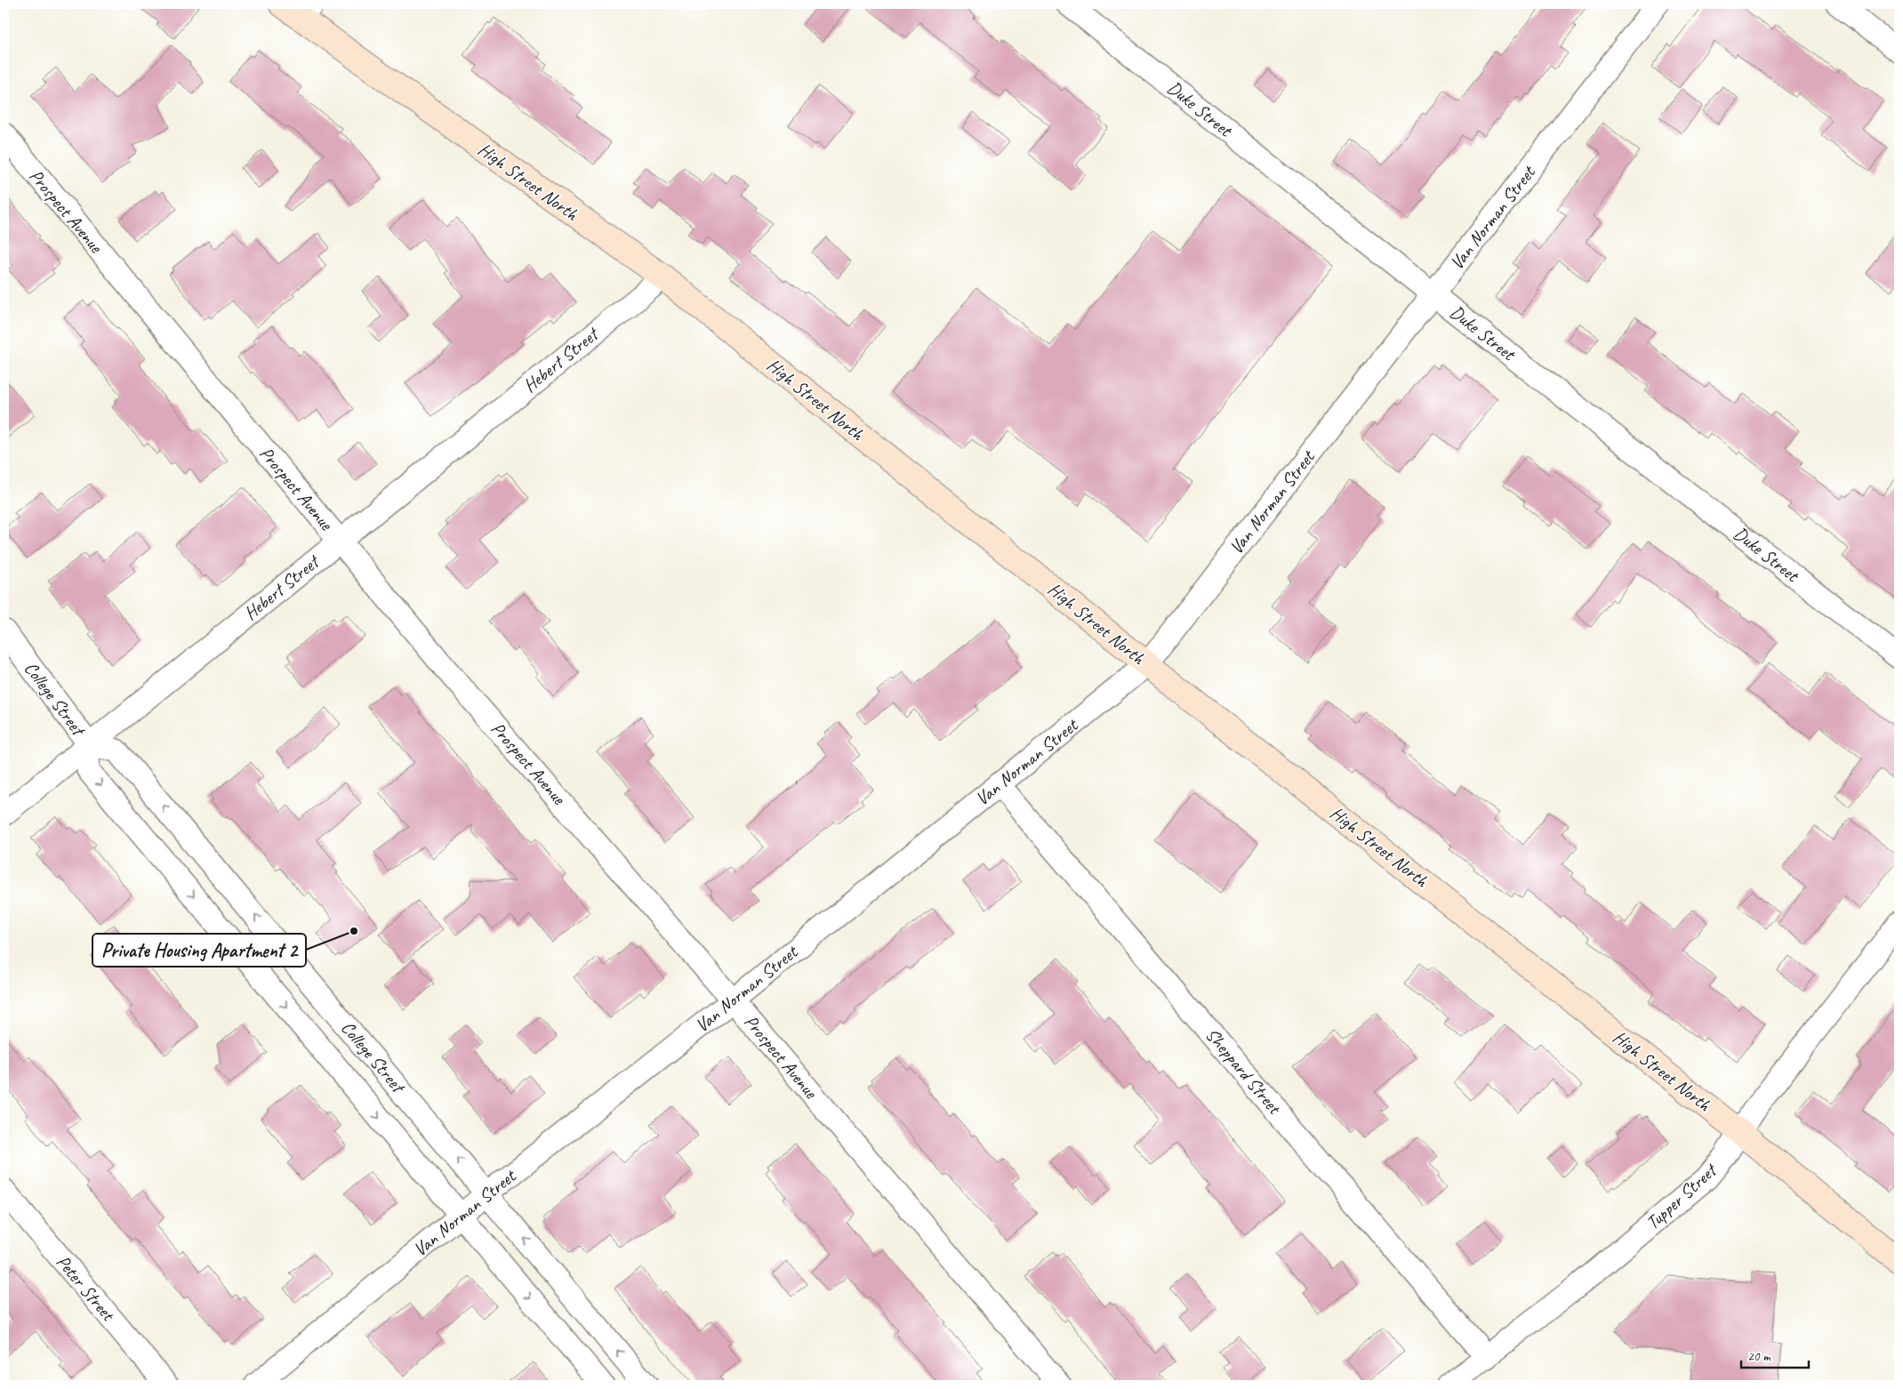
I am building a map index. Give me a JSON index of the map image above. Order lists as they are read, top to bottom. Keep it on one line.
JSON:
{"streets":{"main road":["High Street North"],"street":["Duke Street","Prospect Avenue","Van Norman Street","Hebert Street","College Street","Sheppard Street","Tupper Street","Peter Street"]},"crossings":[["Duke Street","Van Norman Street"],["High Street North","Van Norman Street"],["High Street North","Hebert Street"],["High Street North","Tupper Street"],["Prospect Avenue","Van Norman Street"],["Prospect Avenue","Hebert Street"],["Van Norman Street","College Street"],["Van Norman Street","Sheppard Street"],["Hebert Street","College Street"],["Sheppard Street","Tupper Street"]],"places":["Private Housing Apartment 2"],"scale_bar":"20 m"}
